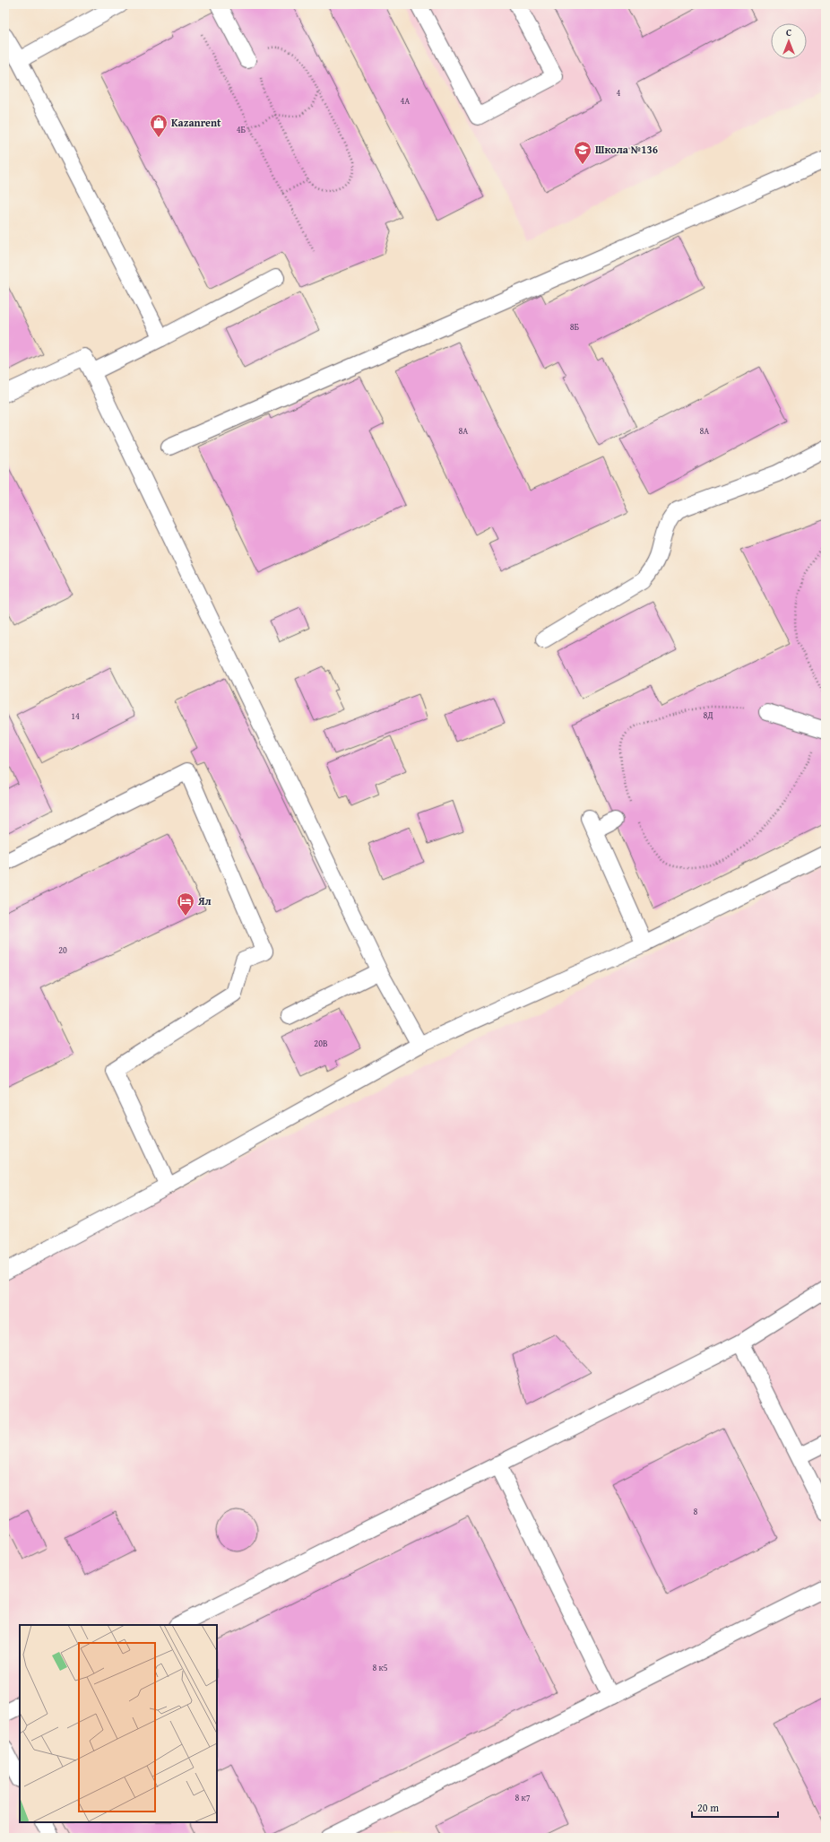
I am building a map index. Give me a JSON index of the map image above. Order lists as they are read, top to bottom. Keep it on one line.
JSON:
{"places":{"shop":["Kazanrent"],"school or university":["Школа №136"],"hotel":["Ял"]},"house_numbers":["4","4А","4Б","8Б","8А","8А","8Д","14","20","20В","8","8 к5","8 к7"],"scale_bar":"20 m","north":"top"}
